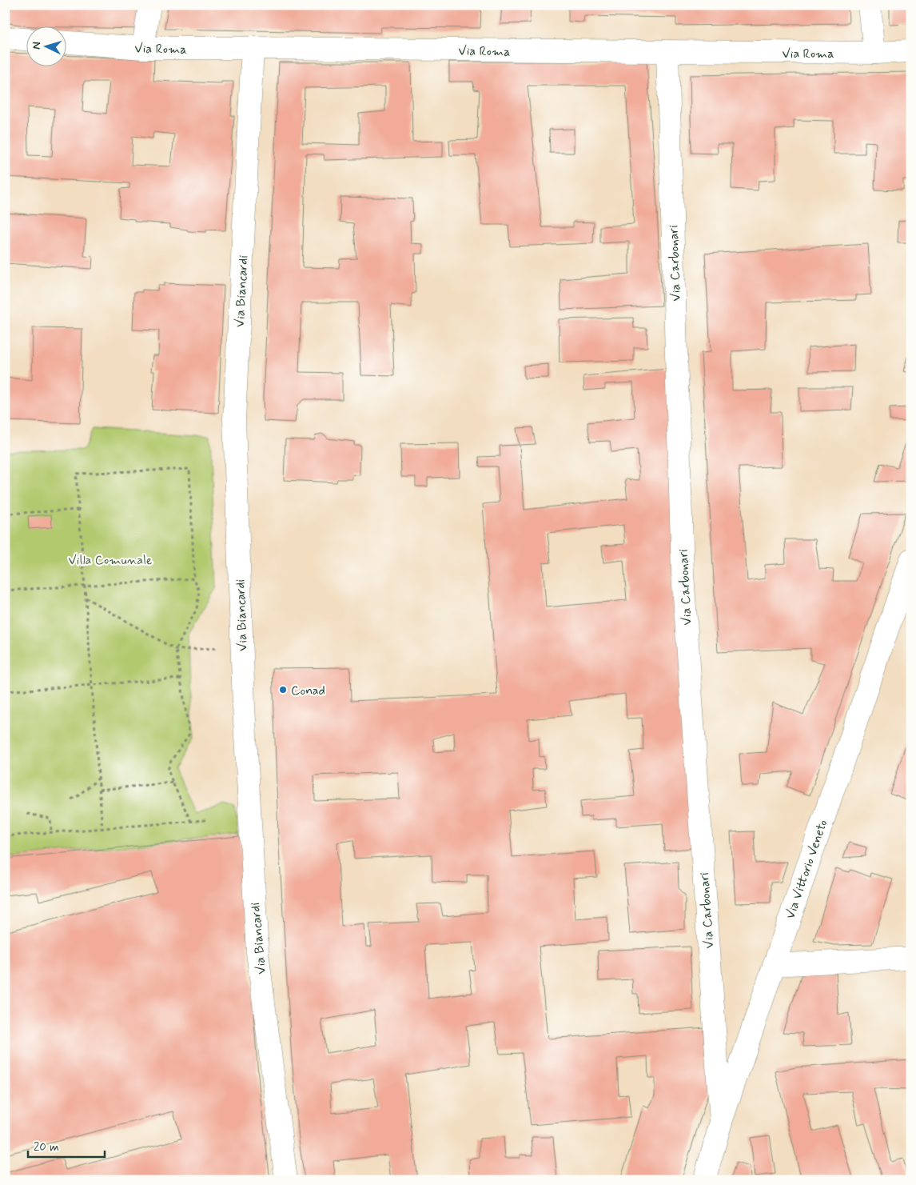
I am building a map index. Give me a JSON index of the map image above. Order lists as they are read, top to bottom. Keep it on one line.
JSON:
{"streets":{"street":["Via Roma","Via Carbonari","Via Biancardi","Via Vittorio Veneto"]},"crossings":[["Via Roma","Via Carbonari"],["Via Roma","Via Biancardi"],["Via Carbonari","Via Vittorio Veneto"]],"parks":["Villa Comunale"],"places":["Conad"],"scale_bar":"20 m","north":"left"}
